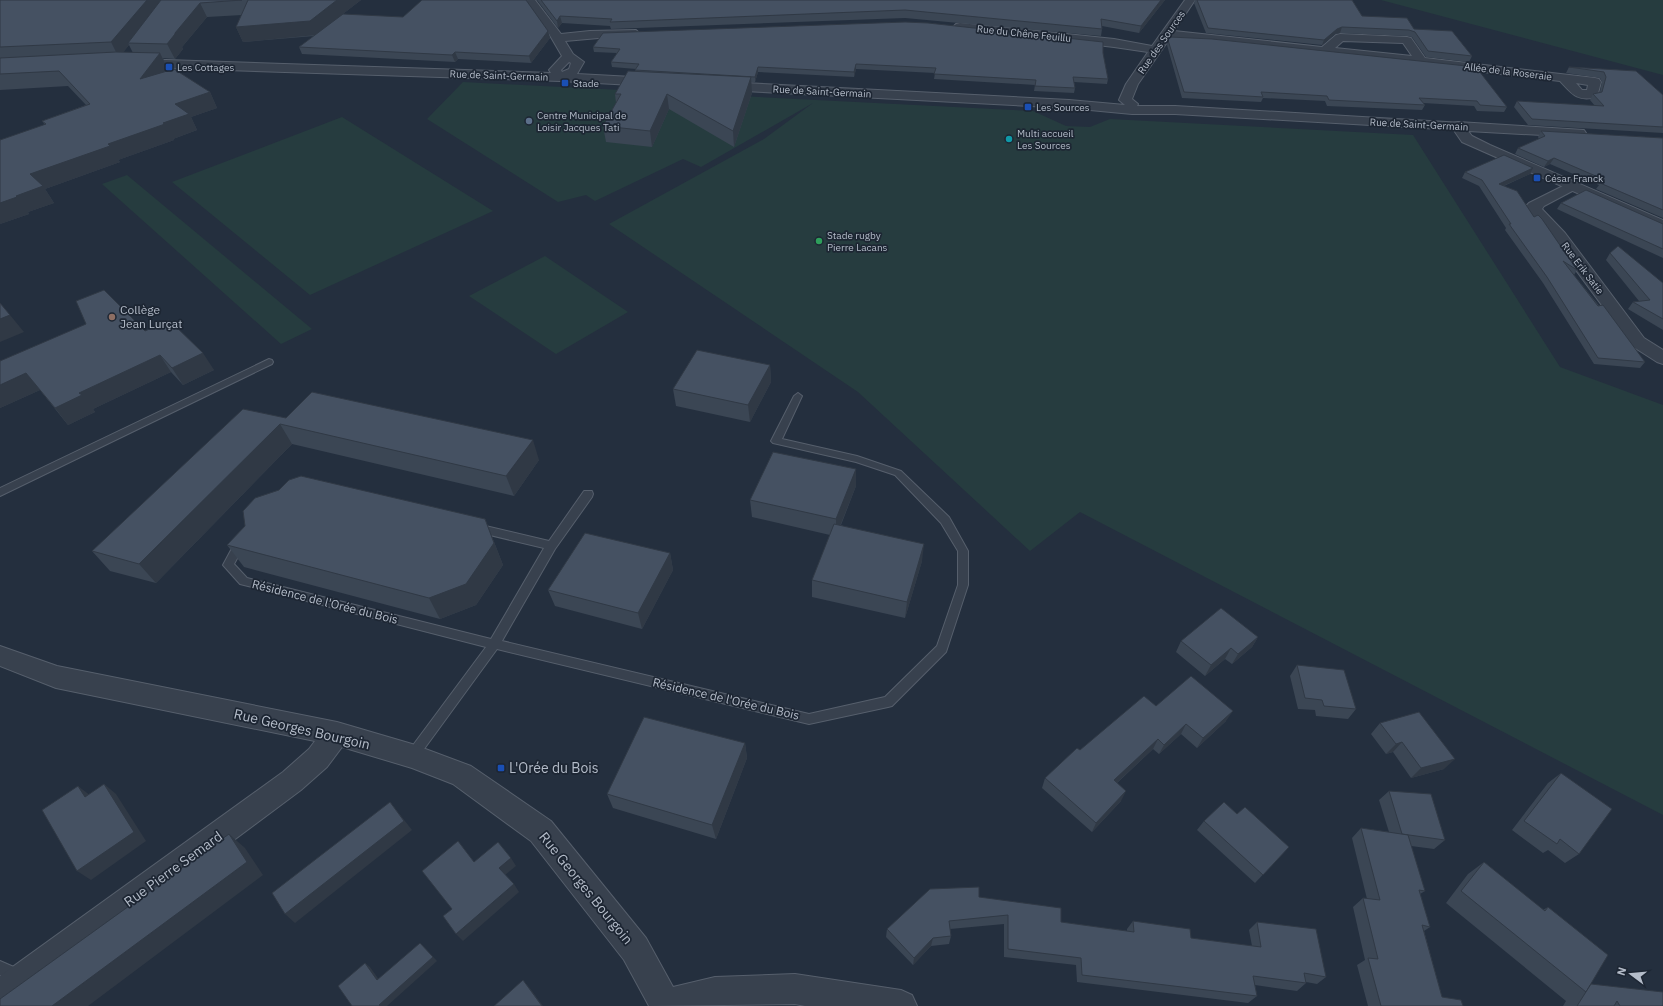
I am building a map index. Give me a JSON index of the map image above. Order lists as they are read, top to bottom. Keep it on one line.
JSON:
{"streets":{"street":["Rue du Chêne Feuillu","Rue des Sources","Allée de la Roseraie","Rue de Saint-Germain","Rue Erik Satie","Rue Georges Bourgoin","Rue Pierre Semard"],"lane":["Résidence de l'Orée du Bois"]},"crossings":[["Rue du Chêne Feuillu","Rue des Sources"],["Rue des Sources","Allée de la Roseraie"],["Rue des Sources","Rue de Saint-Germain"],["Rue Georges Bourgoin","Rue Pierre Semard"]],"places":{"transit":["Les Cottages","Stade","Les Sources","César Franck","L'Orée du Bois"],"other":["Centre Municipal de Loisir Jacques Tati","Multi accueil Les Sources","Stade rugby Pierre Lacans","Collège Jean Lurçat"]},"north":"left"}
